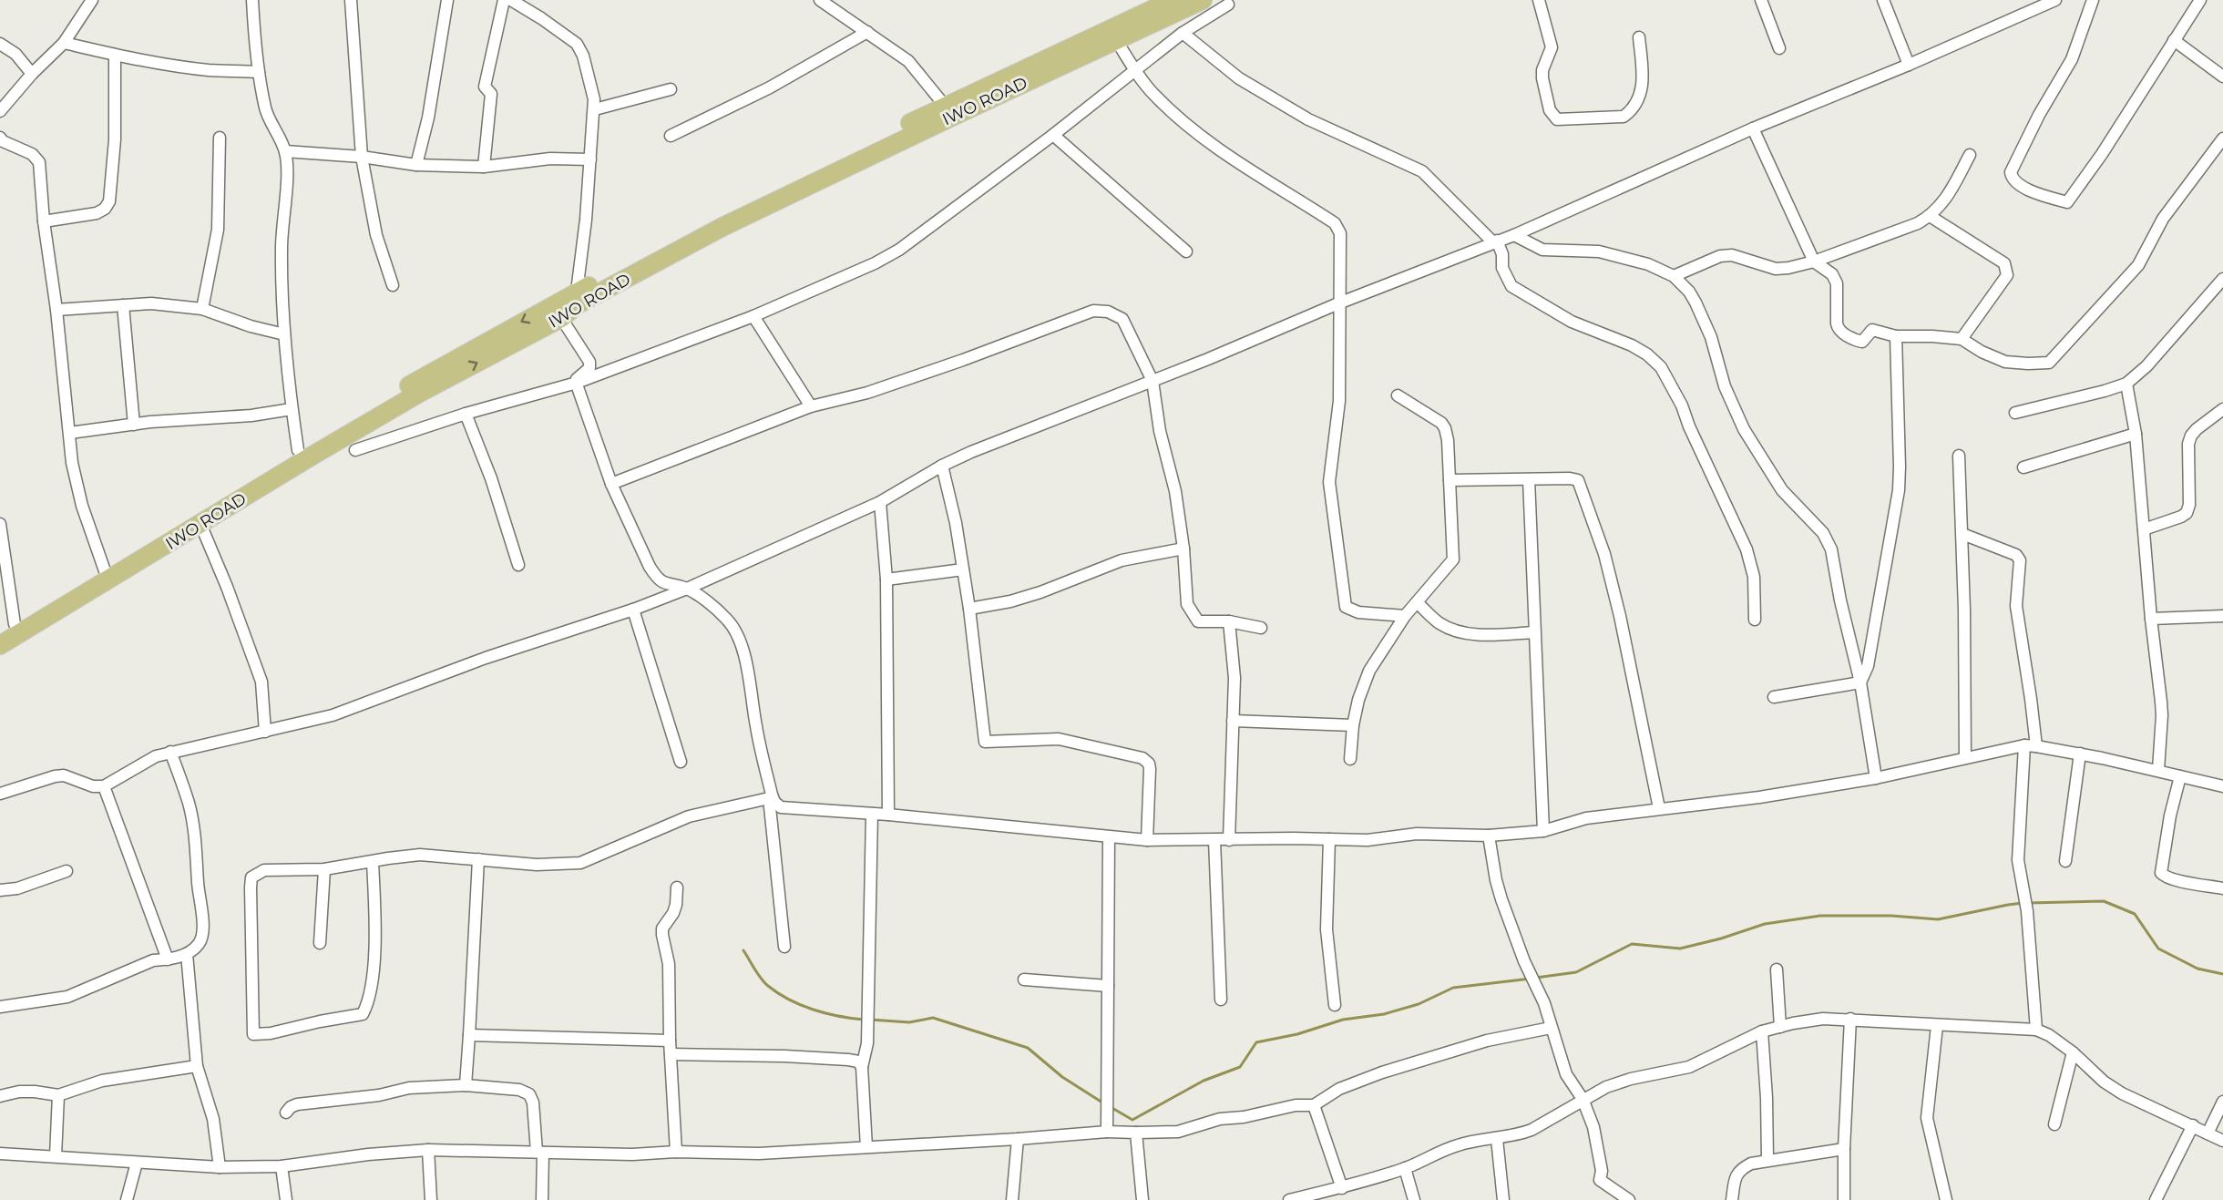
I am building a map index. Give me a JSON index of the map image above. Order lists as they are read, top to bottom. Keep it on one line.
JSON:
{"streets":{"main road":["IWO ROAD"]}}
